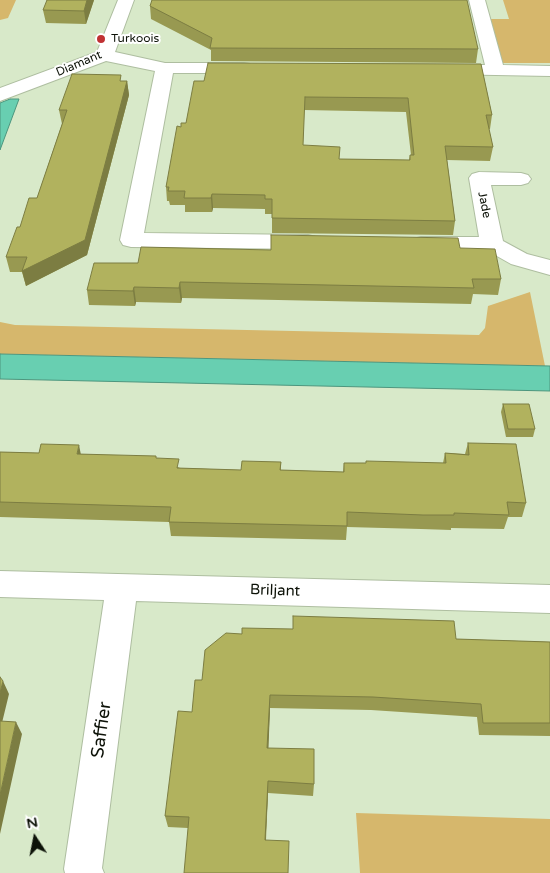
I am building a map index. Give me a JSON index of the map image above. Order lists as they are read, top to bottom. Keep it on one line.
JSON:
{"streets":{"street":["Diamant","Jade","Briljant","Saffier"]},"crossings":[["Briljant","Saffier"]],"places":["Turkoois"],"north":"top"}
